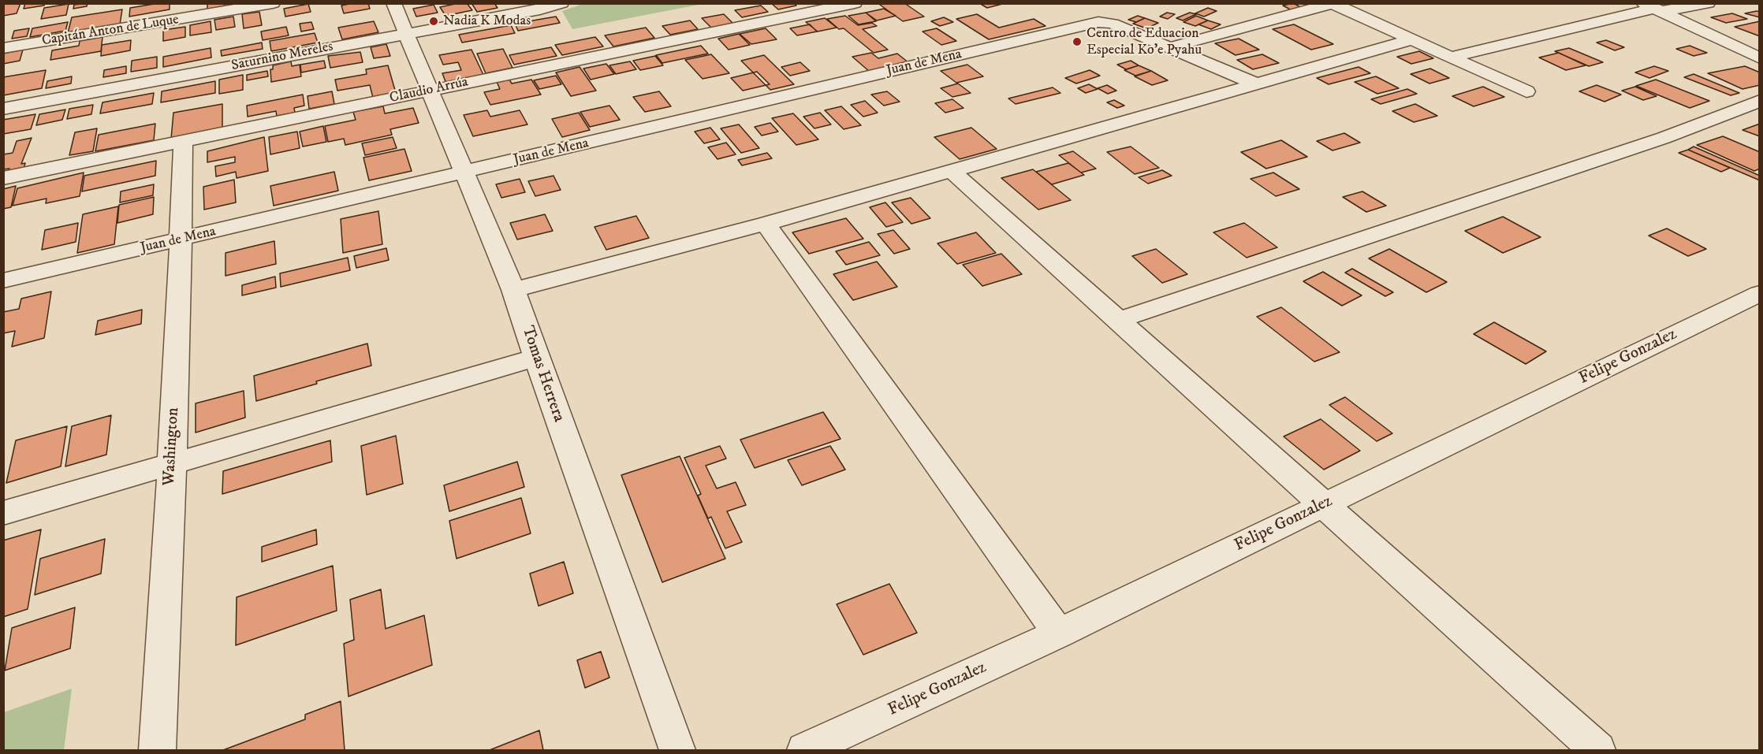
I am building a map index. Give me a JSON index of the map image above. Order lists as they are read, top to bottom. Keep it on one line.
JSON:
{"streets":{"street":["Capitán Anton de Luque","Saturnino Mereles","Juan de Mena","Claudio Arrúa","Felipe Gonzalez","Tomas Herrera","Washington"]},"crossings":[["Saturnino Mereles","Tomas Herrera"],["Juan de Mena","Tomas Herrera"],["Juan de Mena","Washington"],["Claudio Arrúa","Tomas Herrera"],["Claudio Arrúa","Washington"]],"places":["Nadia K Modas","Centro de Eduacion Especial Ko'e Pyahu"]}
